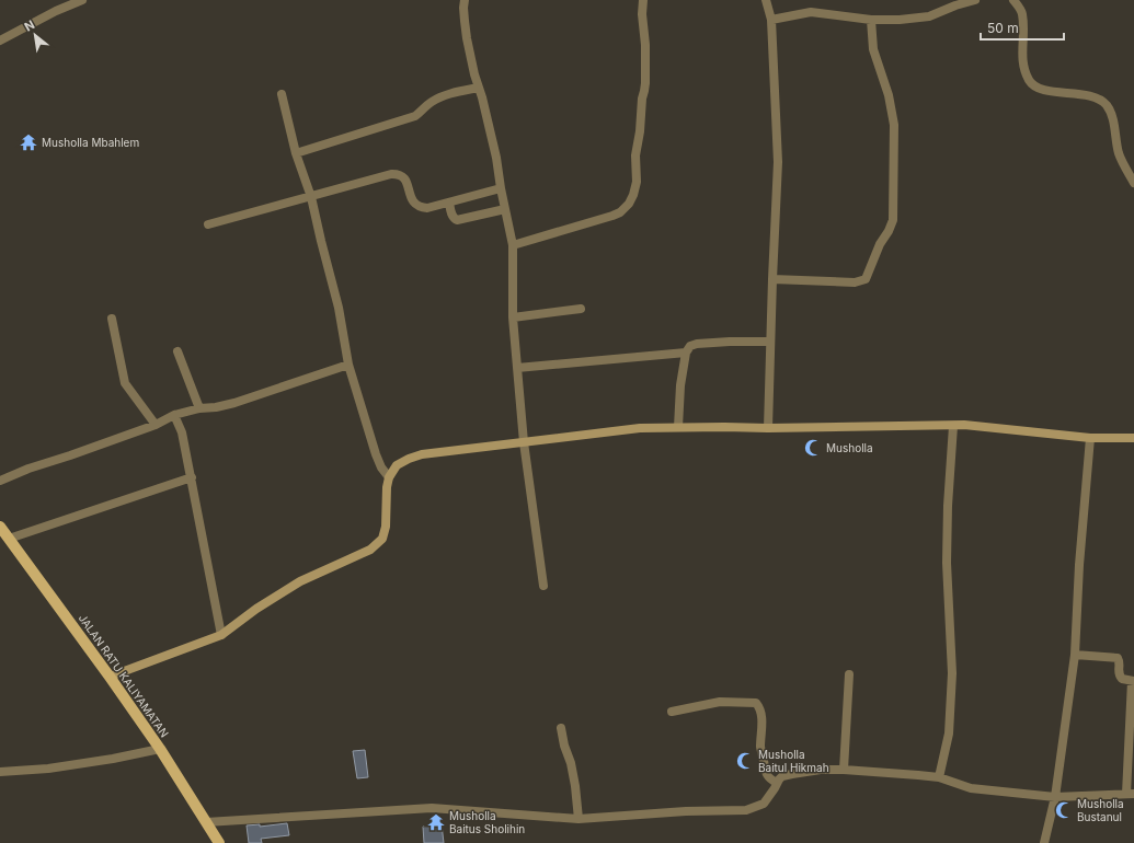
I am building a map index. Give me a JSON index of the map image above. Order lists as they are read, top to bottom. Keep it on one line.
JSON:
{"streets":{"main road":["JALAN RATU KALIYAMATAN"]},"places":{"temple":["Musholla Mbahlem","Musholla Baitus Sholihin"],"mosque":["Musholla","Musholla Baitul Hikmah","Musholla Bustanul"]},"scale_bar":"50 m","north":"top left"}
